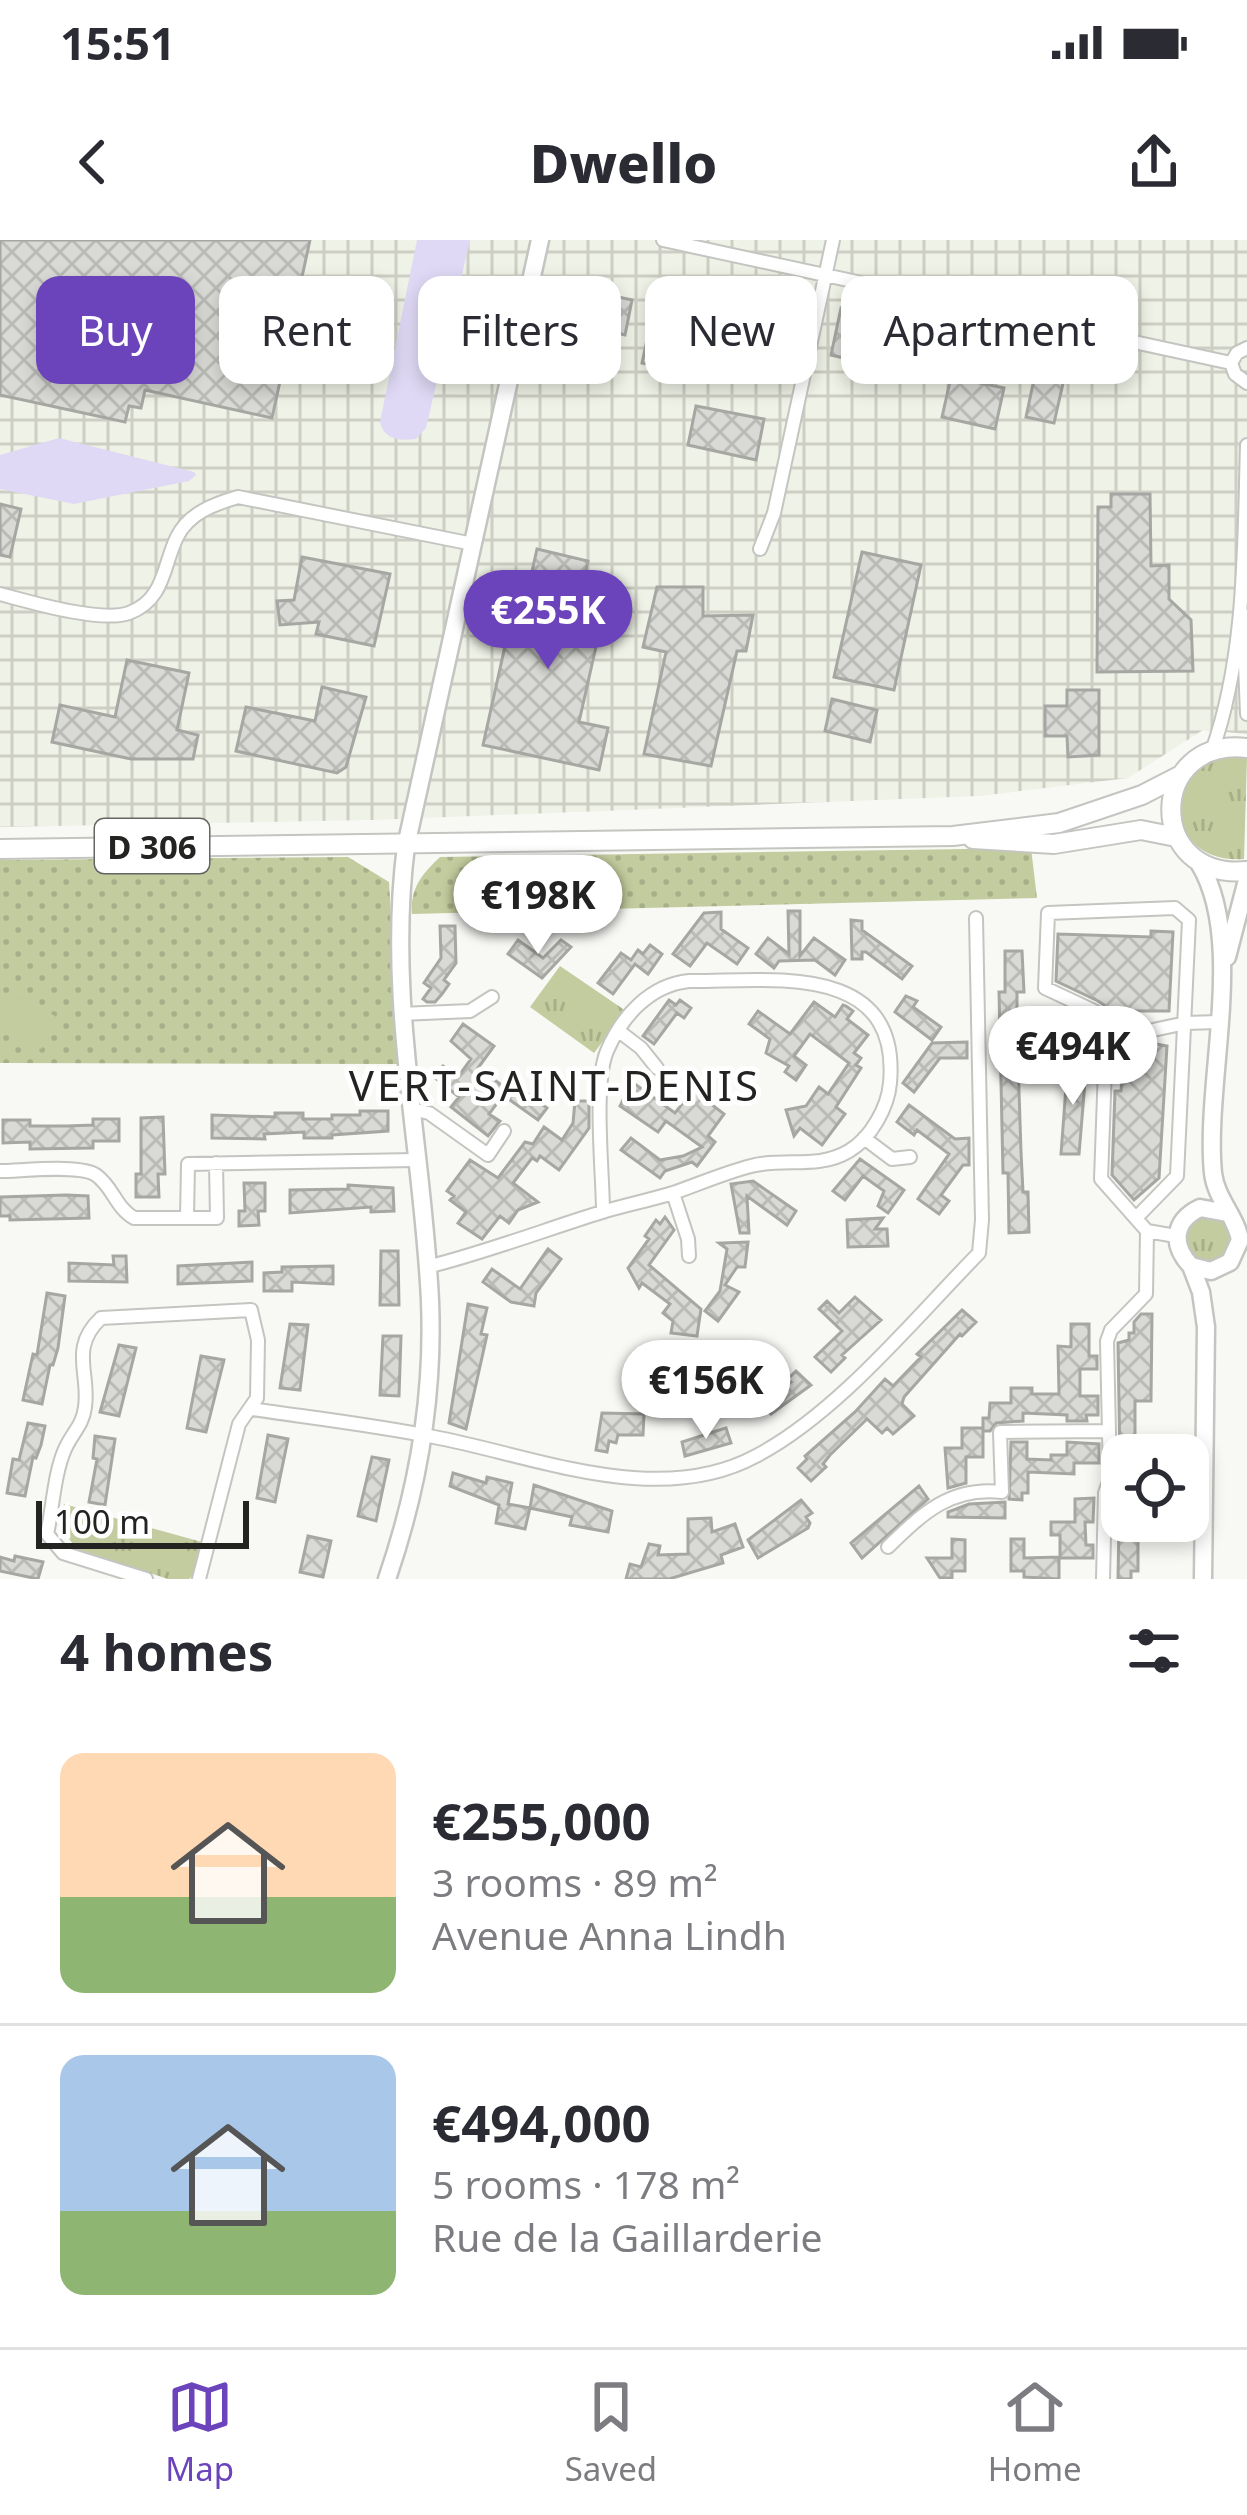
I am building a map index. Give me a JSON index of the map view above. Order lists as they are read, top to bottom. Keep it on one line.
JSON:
{"streets":{"main road":["D 306"]},"districts":["VERT-SAINT-DENIS"],"scale_bar":"100 m","page":{"status":"15:51","header":"Dwello","chip":["Buy","Rent","Filters","New","Apartment"],"price":["€255K","€198K","€494K","€156K"],"scale":"100 m","heading":"4 homes","list":[{"name":"€255,000","note":"3 rooms · 89 m² · Avenue Anna Lindh"},{"name":"€494,000","note":"5 rooms · 178 m² · Rue de la Gaillarderie"}],"tabs":["Map","Saved","Home"]}}
